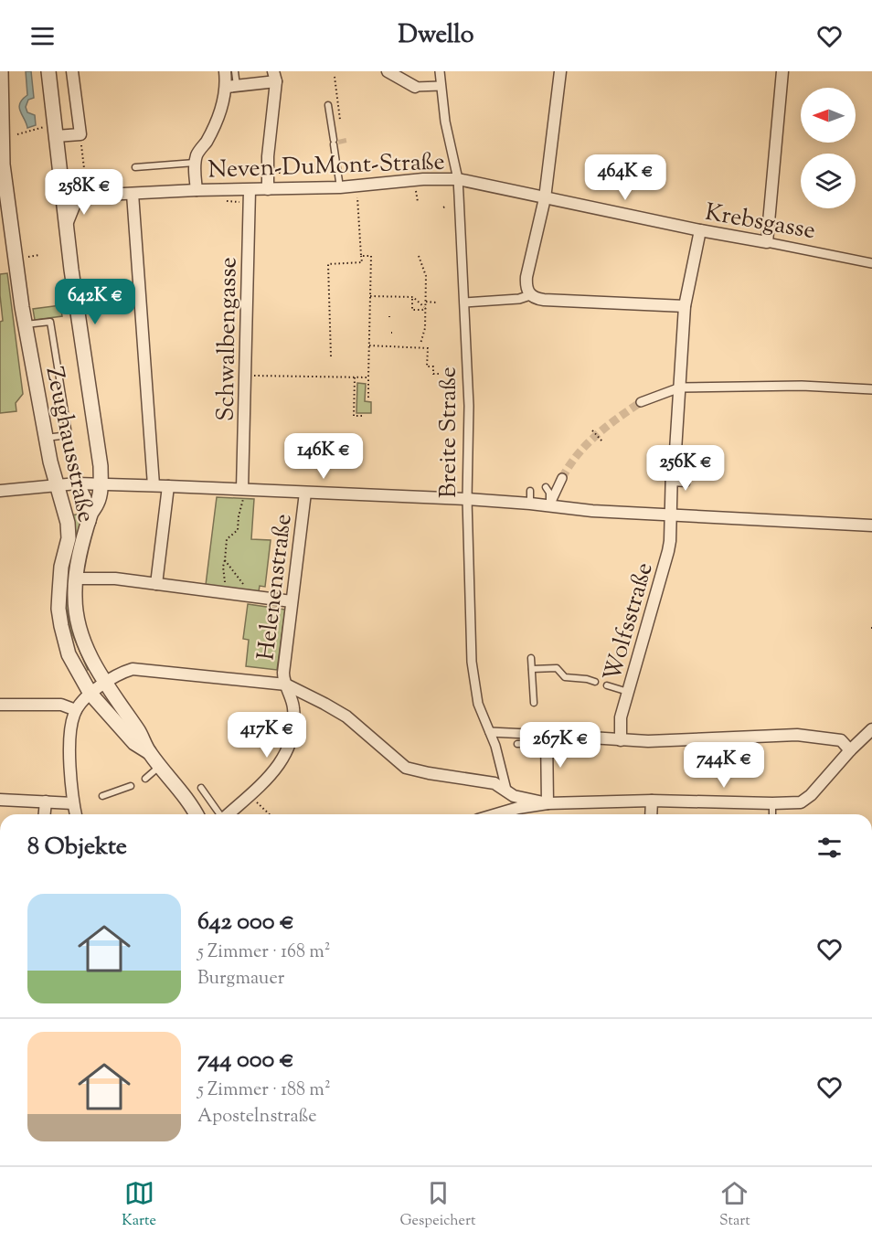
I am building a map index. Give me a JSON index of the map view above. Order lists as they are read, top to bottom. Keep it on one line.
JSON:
{"streets":{"street":["Neven-DuMont-Straße","Krebsgasse","Schwalbengasse","Breite Straße","Zeughausstraße","Helenenstraße","Wolfsstraße"]},"crossings":[["Neven-DuMont-Straße","Krebsgasse"],["Neven-DuMont-Straße","Schwalbengasse"],["Neven-DuMont-Straße","Breite Straße"],["Krebsgasse","Wolfsstraße"]],"north":"left","page":{"header":"Dwello","price":["464K €","258K €","642K €","146K €","256K €","417K €","267K €","744K €"],"heading":"8 Objekte","list":[{"name":"642 000 €","note":"5 Zimmer · 168 m² · Burgmauer"},{"name":"744 000 €","note":"5 Zimmer · 188 m² · Apostelnstraße"}],"tabs":["Karte","Gespeichert","Start"]}}
